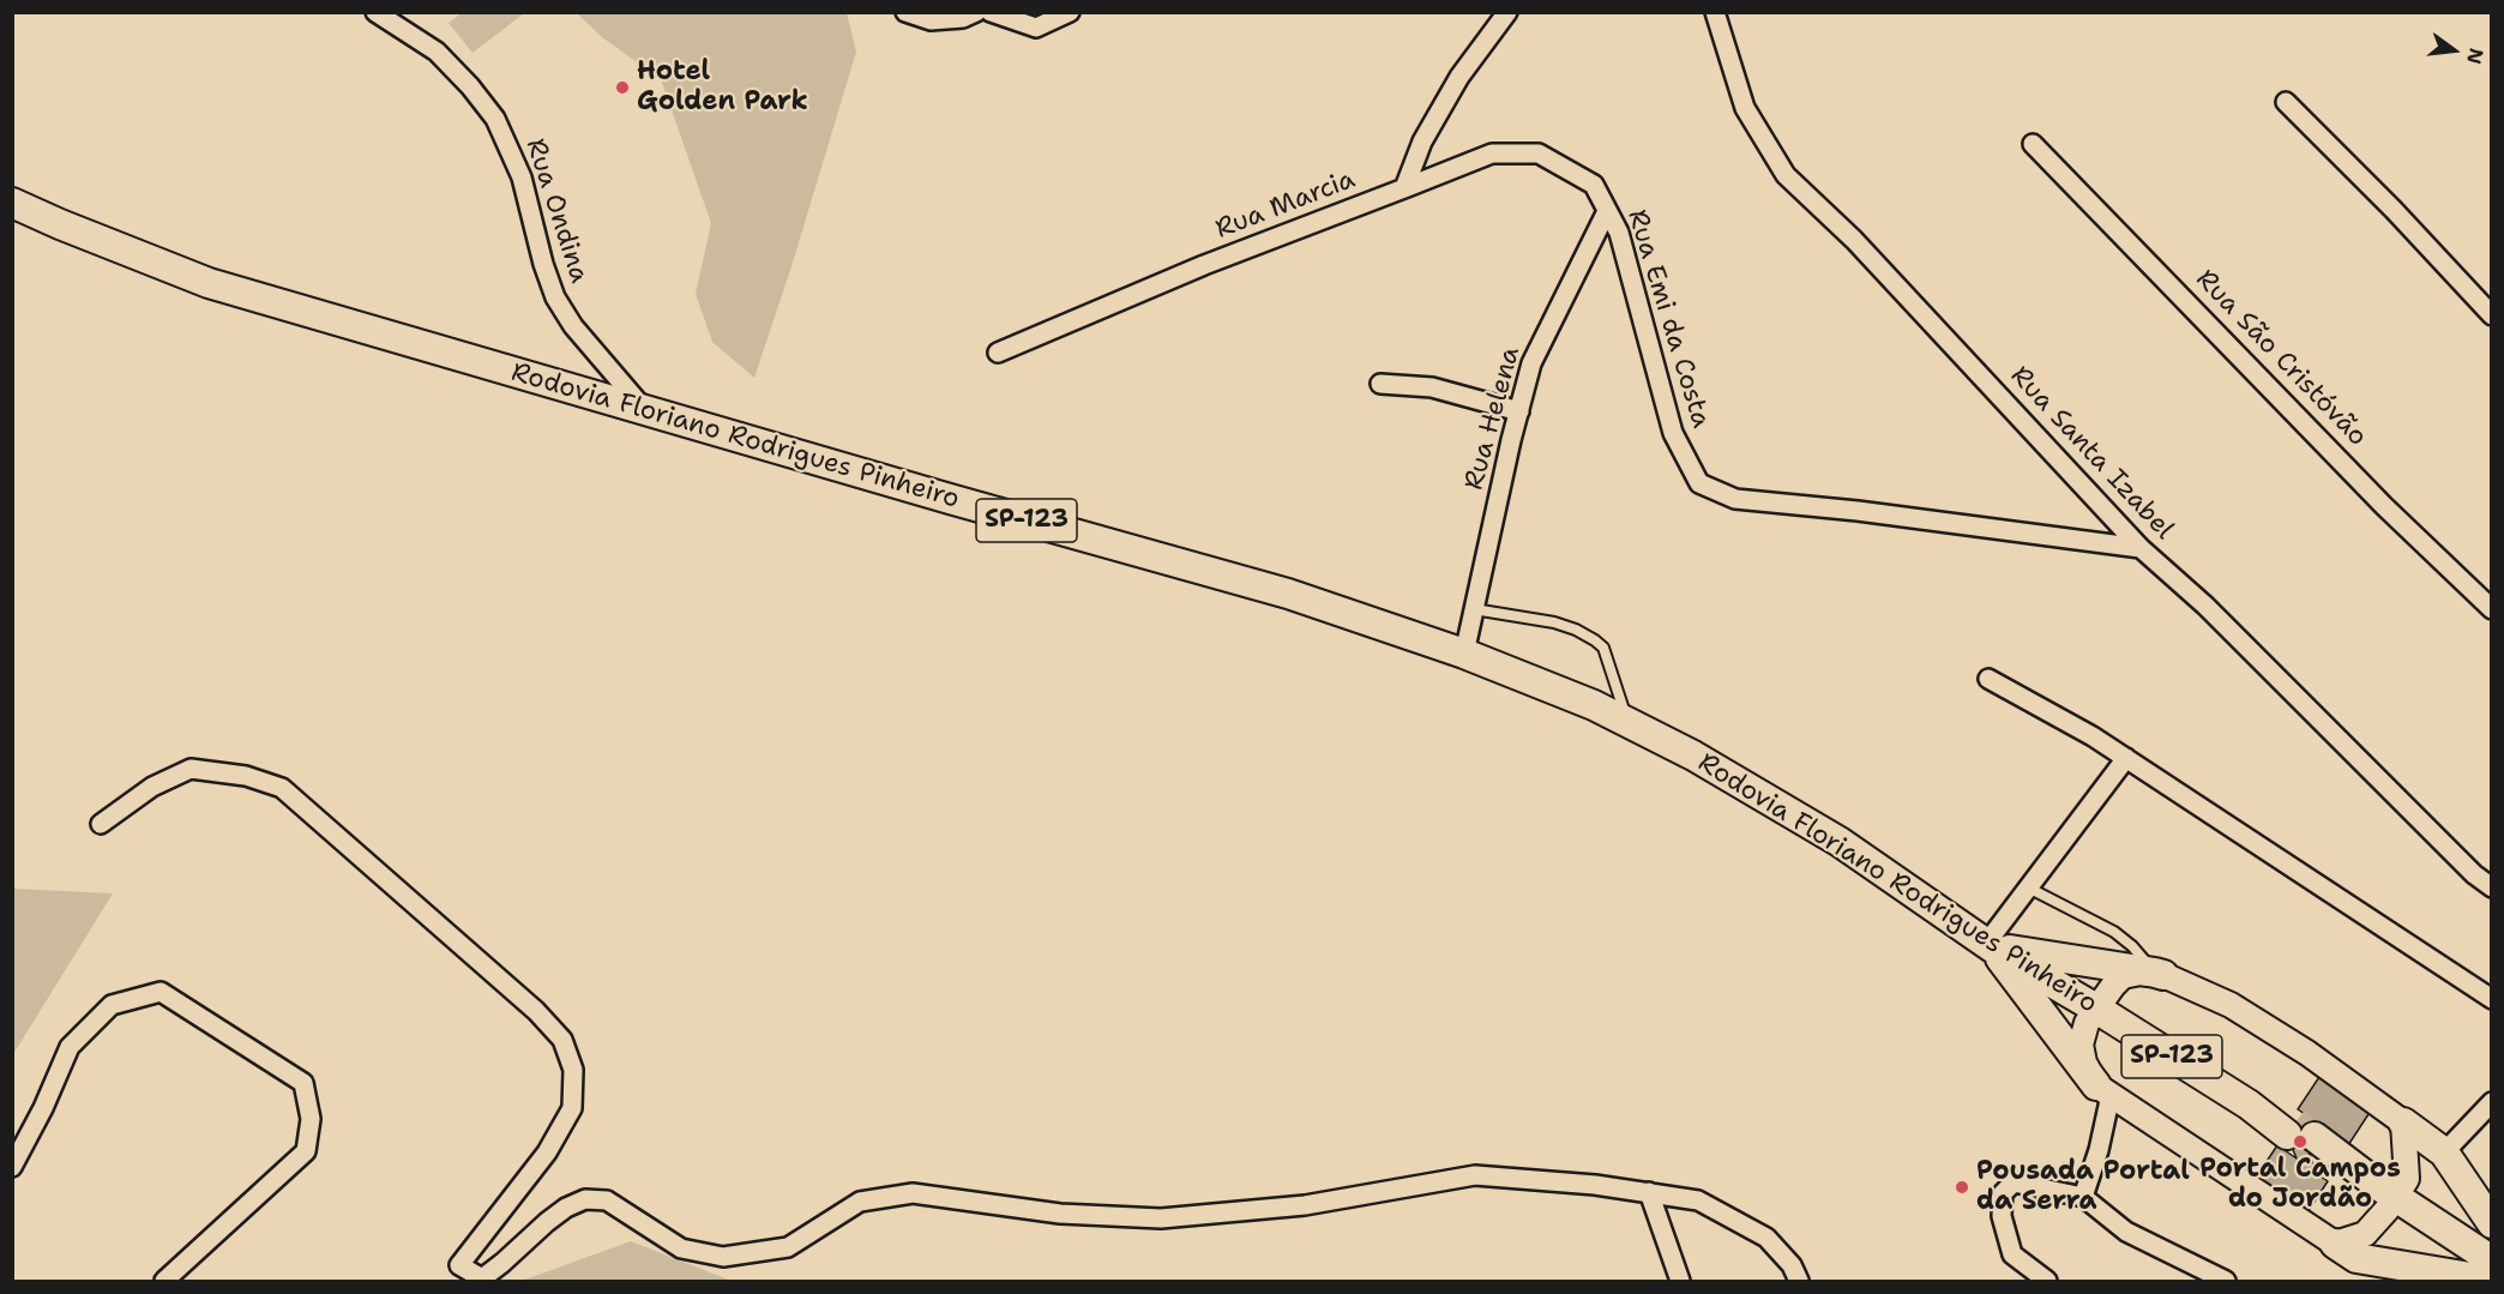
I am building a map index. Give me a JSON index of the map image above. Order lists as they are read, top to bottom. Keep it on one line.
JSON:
{"streets":{"main road":["Rodovia Floriano Rodrigues Pinheiro","SP-123"],"street":["Rua Marcia","Rua Ondina","Rua Emi da Costa","Rua São Cristóvão","Rua Helena","Rua Santa Izabel"]},"crossings":[["Rua Marcia","Rua Emi da Costa"],["Rua Ondina","Rodovia Floriano Rodrigues Pinheiro"],["Rua Emi da Costa","Rua Helena"],["Rua Emi da Costa","Rua Santa Izabel"],["Rua Helena","Rodovia Floriano Rodrigues Pinheiro"]],"places":["Hotel Golden Park","Portal Campos do Jordão","Pousada Portal da Serra"],"north":"right"}
